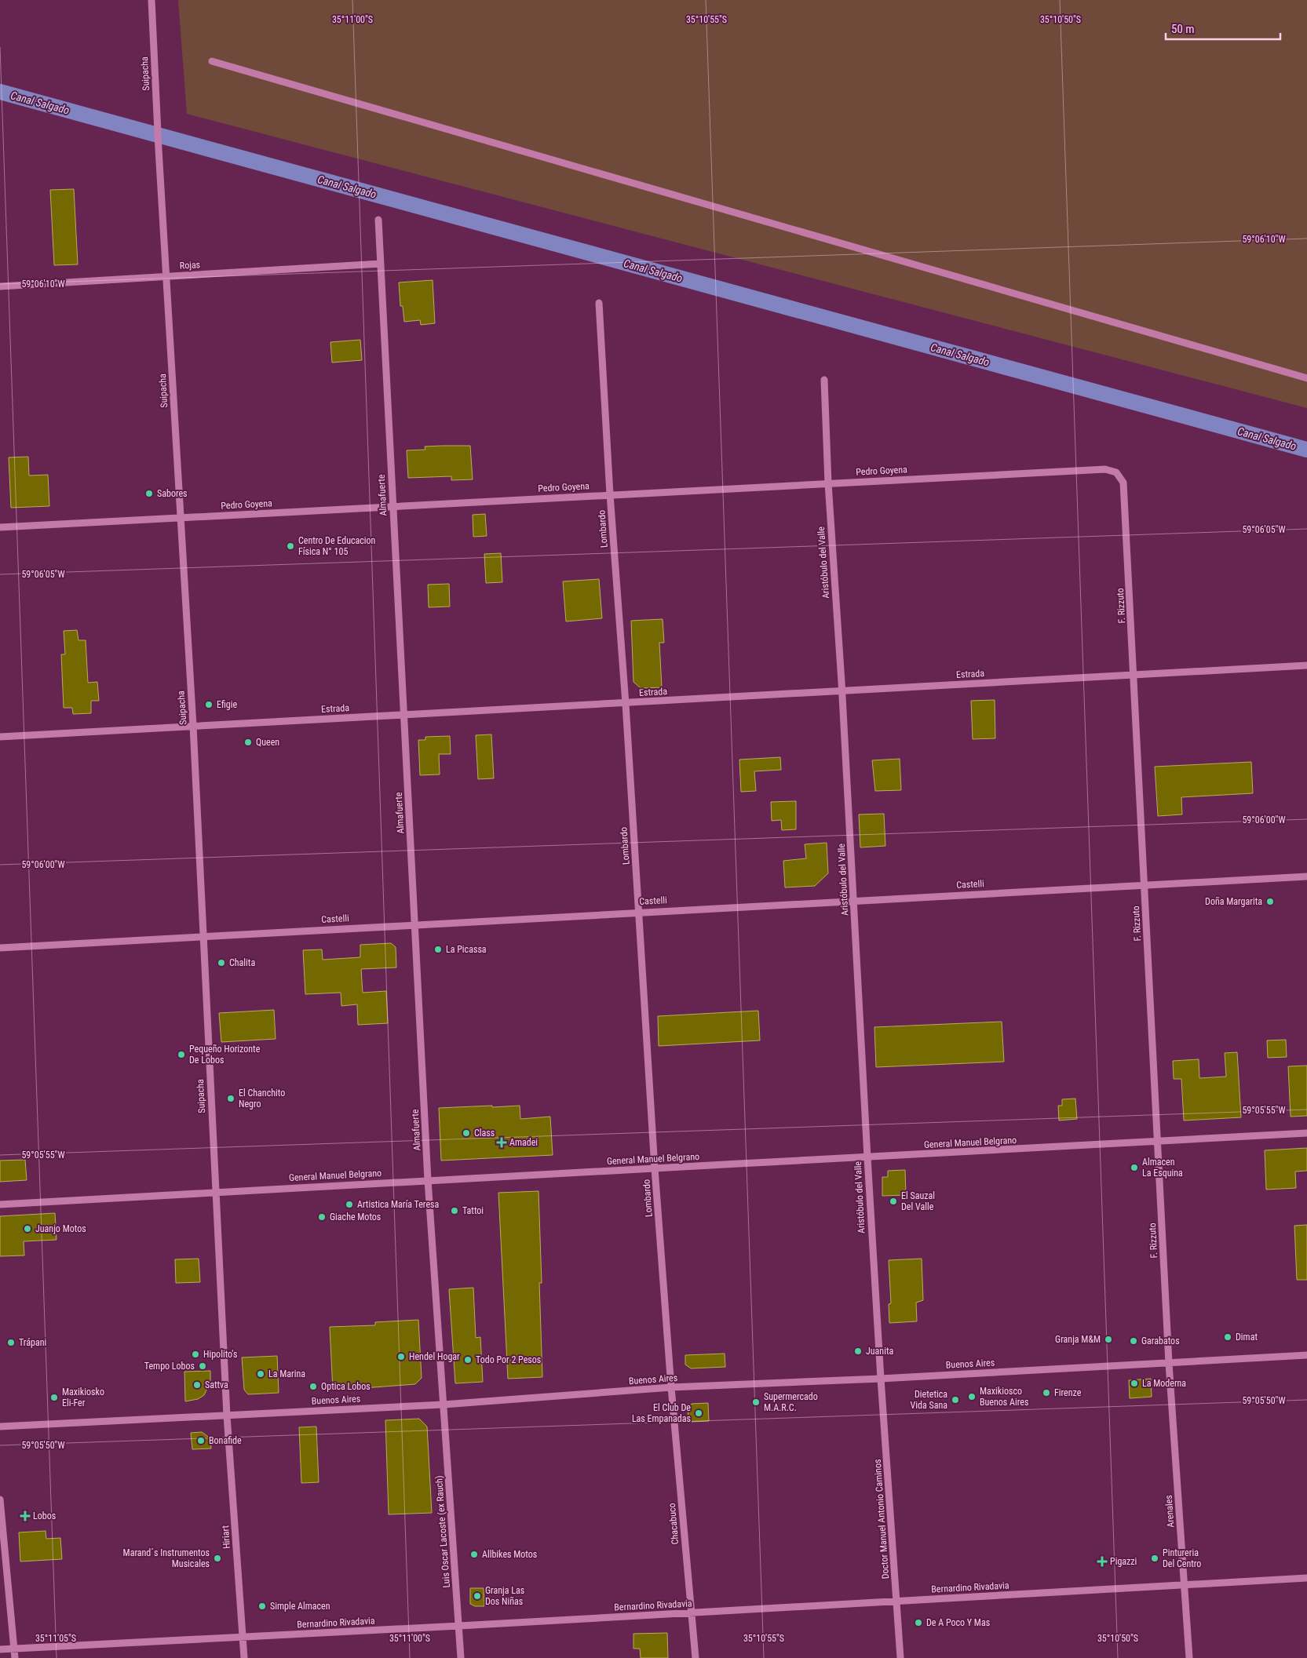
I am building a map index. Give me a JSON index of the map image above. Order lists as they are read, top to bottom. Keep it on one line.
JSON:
{"streets":{"street":["Suipacha","Rojas","Pedro Goyena","Almafuerte","Lombardo","Aristóbulo del Valle","F. Rizzuto","Estrada","Castelli","General Manuel Belgrano","Buenos Aires","Arenales","Doctor Manuel Antonio Caminos","Chacabuco","Luis Oscar Lacoste (ex Rauch)","Hiriart","Bernardino Rivadavia"]},"crossings":[["Suipacha","Rojas"],["Suipacha","Pedro Goyena"],["Suipacha","Estrada"],["Suipacha","Castelli"],["Suipacha","General Manuel Belgrano"],["Suipacha","Buenos Aires"],["Suipacha","Hiriart"],["Rojas","Almafuerte"],["Pedro Goyena","Almafuerte"],["Pedro Goyena","Lombardo"],["Pedro Goyena","Aristóbulo del Valle"],["Pedro Goyena","F. Rizzuto"],["Almafuerte","Estrada"],["Almafuerte","Castelli"],["Almafuerte","General Manuel Belgrano"],["Almafuerte","Buenos Aires"],["Almafuerte","Luis Oscar Lacoste (ex Rauch)"],["Lombardo","Estrada"],["Lombardo","Castelli"],["Lombardo","General Manuel Belgrano"],["Lombardo","Buenos Aires"],["Lombardo","Chacabuco"],["Aristóbulo del Valle","Estrada"],["Aristóbulo del Valle","Castelli"],["Aristóbulo del Valle","General Manuel Belgrano"],["Aristóbulo del Valle","Buenos Aires"],["Aristóbulo del Valle","Doctor Manuel Antonio Caminos"],["F. Rizzuto","Estrada"],["F. Rizzuto","Castelli"],["F. Rizzuto","General Manuel Belgrano"],["F. Rizzuto","Buenos Aires"],["F. Rizzuto","Arenales"],["Buenos Aires","Arenales"],["Buenos Aires","Doctor Manuel Antonio Caminos"],["Buenos Aires","Chacabuco"],["Buenos Aires","Luis Oscar Lacoste (ex Rauch)"],["Buenos Aires","Hiriart"],["Arenales","Bernardino Rivadavia"],["Doctor Manuel Antonio Caminos","Bernardino Rivadavia"],["Chacabuco","Bernardino Rivadavia"],["Luis Oscar Lacoste (ex Rauch)","Bernardino Rivadavia"],["Hiriart","Bernardino Rivadavia"]],"water":["Canal Salgado"],"places":{"other":["Sabores","Centro De Educacion Física N° 105","Efigie","Queen","Doña Margarita","La Picassa","Chalita","Pequeño Horizonte De Lobos","El Chanchito Negro","Class","Almacen La Esquina","El Sauzal Del Valle","Artistica María Teresa","Tattoi","Giache Motos","Juanjo Motos","Dimat","Granja M&M","Garabatos","Trápani","Juanita","Hipolito's","Hendel Hogar","Todo Por 2 Pesos","Tempo Lobos","La Marina","La Moderna","Sattva","Optica Lobos","Firenze","Maxikiosco Buenos Aires","Maxikiosko Eli-Fer","Dietetica Vida Sana","Supermercado M.A.R.C.","El Club De Las Empanadas","Bonafide","Allbikes Motos","Marand´s Instrumentos Musicales","Pintureria Del Centro","Granja Las Dos Niñas","Simple Almacen","De A Poco Y Mas"],"health":["Amadei","Lobos","Pigazzi"]},"scale_bar":"50 m","coordinates":["35°11'00\"S","35°10'55\"S","35°10'50\"S","59°06'10\"W","59°06'05\"W","59°06'00\"W","59°05'55\"W","59°05'50\"W","35°11'05\"S"]}
